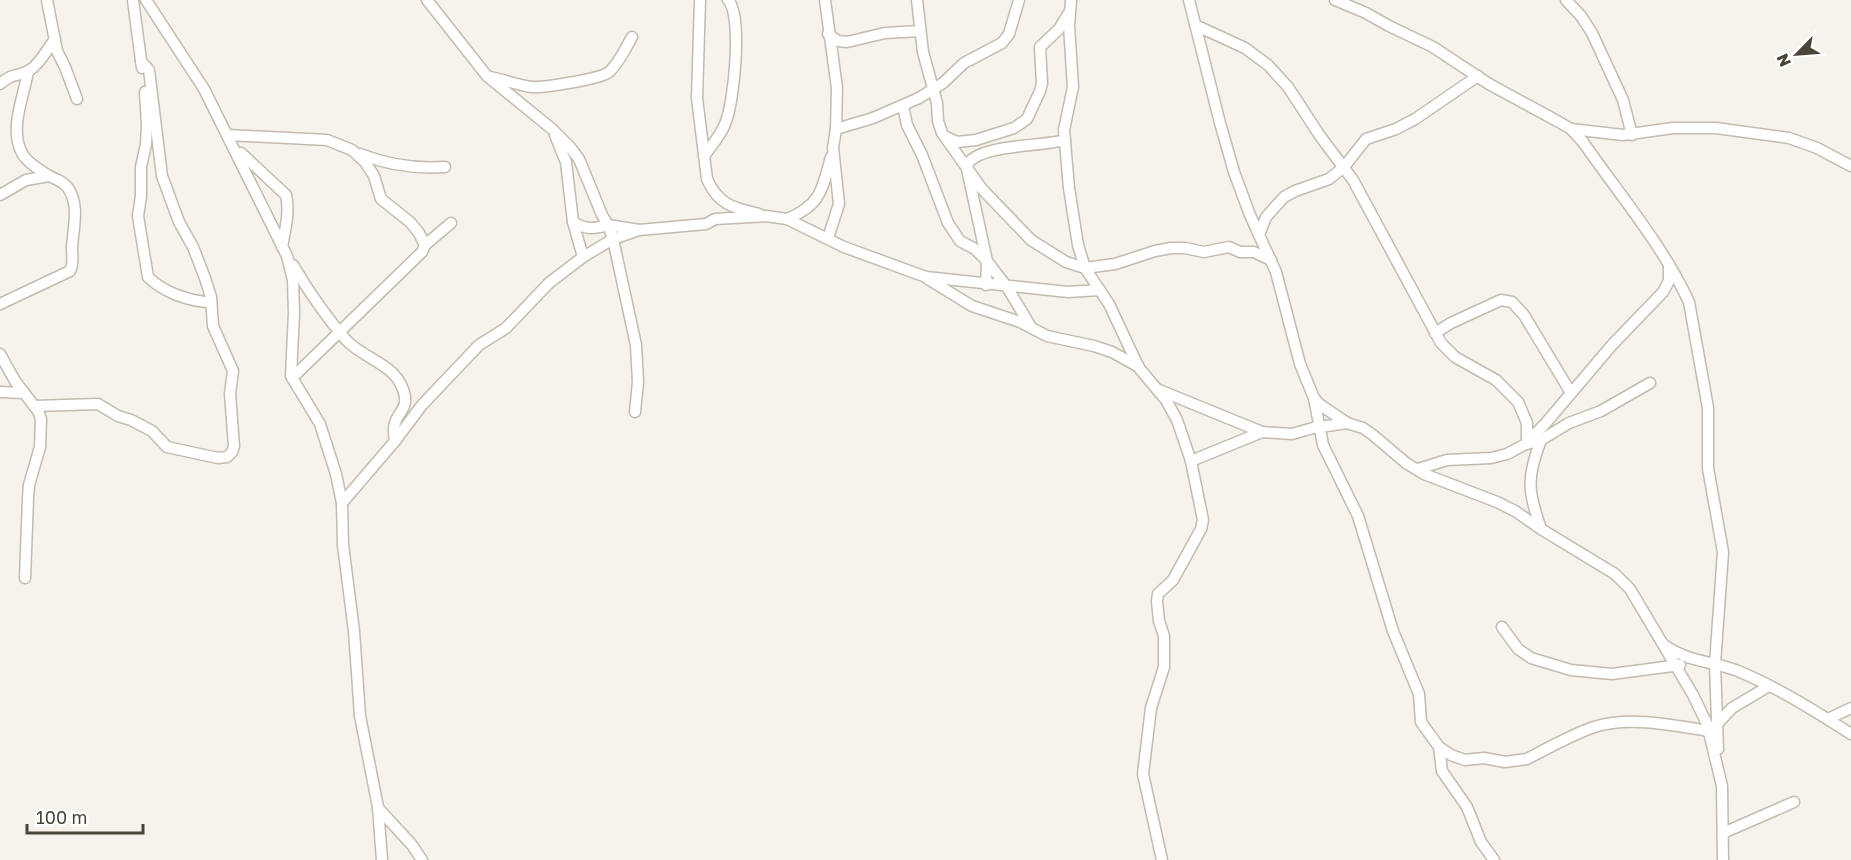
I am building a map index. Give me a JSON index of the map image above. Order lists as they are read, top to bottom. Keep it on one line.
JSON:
{"scale_bar":"100 m","north":"bottom left"}
